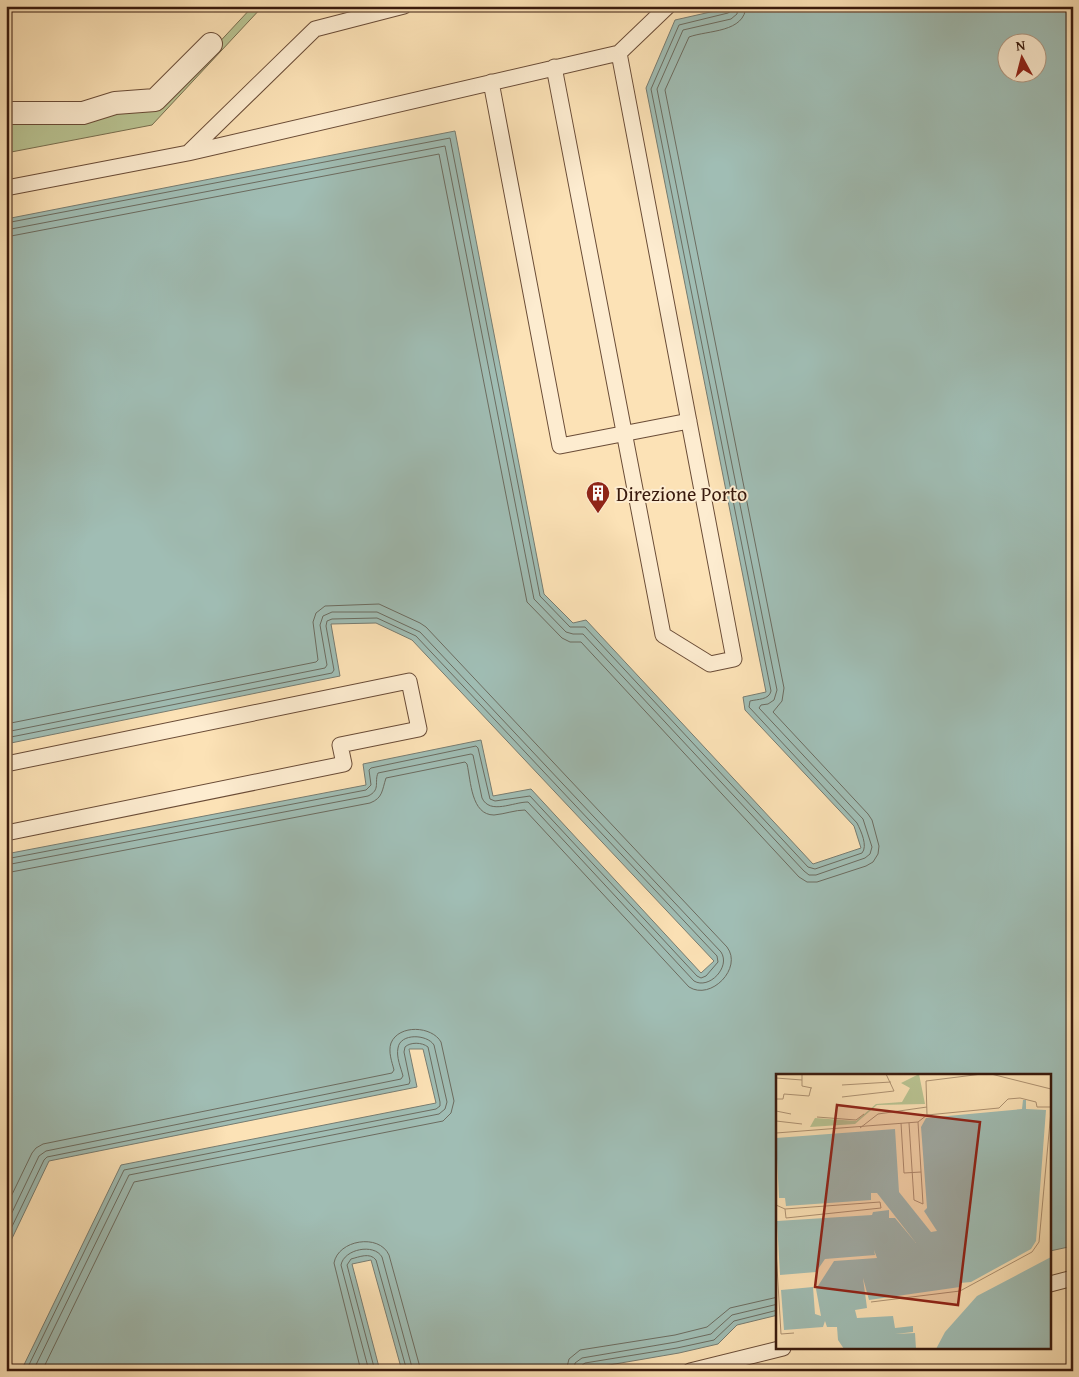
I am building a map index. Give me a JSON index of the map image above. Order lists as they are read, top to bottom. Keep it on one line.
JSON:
{"places":{"building":["Direzione Porto"]},"north":"top"}
